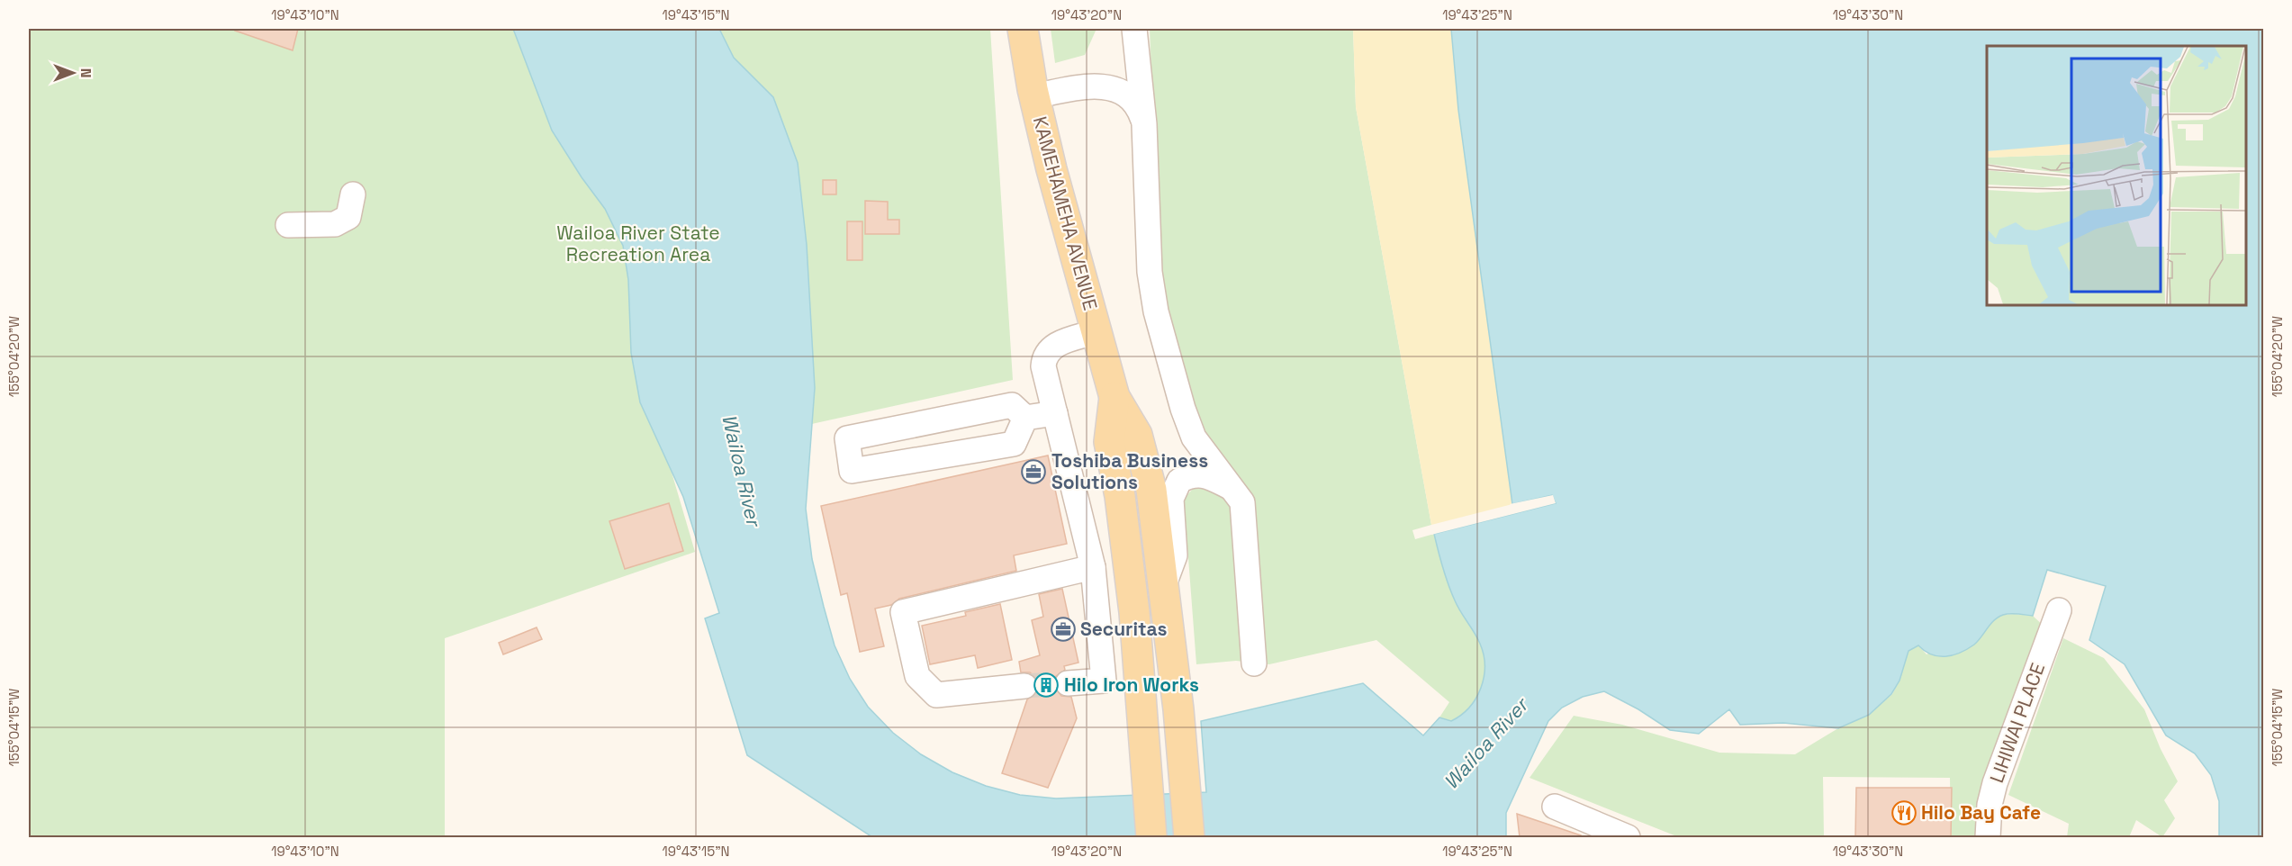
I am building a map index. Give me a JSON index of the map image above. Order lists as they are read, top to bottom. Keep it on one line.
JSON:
{"streets":{"main road":["KAMEHAMEHA AVENUE"],"lane":["LIHIWAI PLACE"]},"water":["Wailoa River"],"parks":["Wailoa River State Recreation Area"],"places":{"office":["Toshiba Business Solutions","Securitas"],"building":["Hilo Iron Works"],"restaurant":["Hilo Bay Cafe"]},"north":"right","coordinates":["19°43'10\"N","19°43'15\"N","19°43'20\"N","19°43'25\"N","19°43'30\"N","155°04'20\"W","155°04'15\"W"]}
